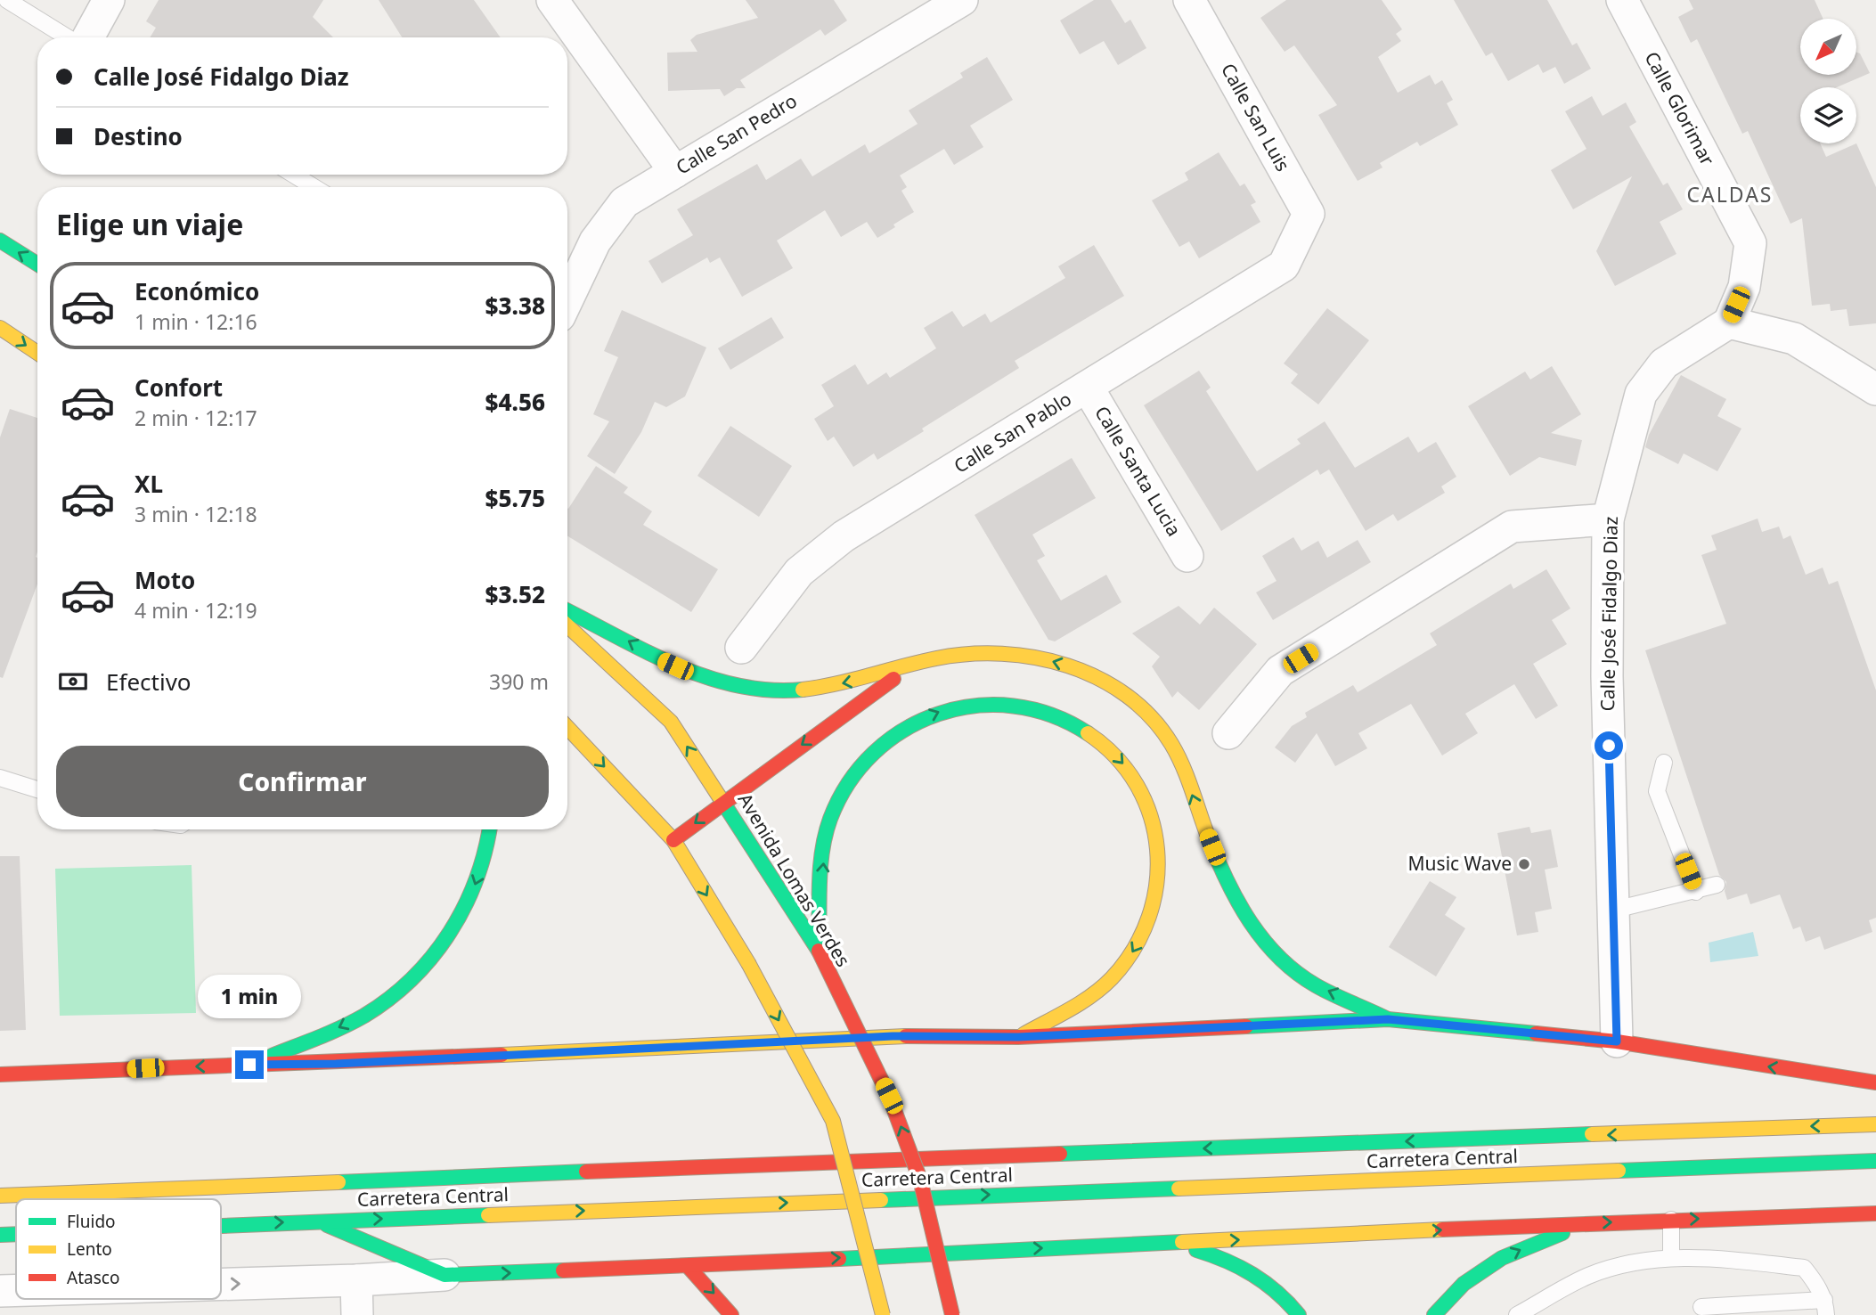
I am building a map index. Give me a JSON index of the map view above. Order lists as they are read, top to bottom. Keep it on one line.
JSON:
{"streets":{"main road":["Avenida Lomas Verdes","Carretera Central"],"street":["Calle Glorimar","Calle San Luis","Calle San Pedro","Calle San Pablo","Calle Santa Lucia","Calle José Fidalgo Diaz"]},"crossings":[["Calle Glorimar","Calle José Fidalgo Diaz"],["Calle San Luis","Calle San Pablo"],["Calle San Pablo","Calle Santa Lucia"]],"districts":["CALDAS"],"places":["Music Wave"],"legend":["Fluido","Lento","Atasco"],"north":"bottom left","page":{"banner":["Calle José Fidalgo Diaz","Destino"],"heading":"Elige un viaje","list":[{"name":"Económico","note":"1 min · 12:16","value":"$3.38"},{"name":"Confort","note":"2 min · 12:17","value":"$4.56"},{"name":"XL","note":"3 min · 12:18","value":"$5.75"},{"name":"Moto","note":"4 min · 12:19","value":"$3.52"}],"pay":["Efectivo","390 m"],"buttons":"Confirmar","bubble":"1 min"}}
